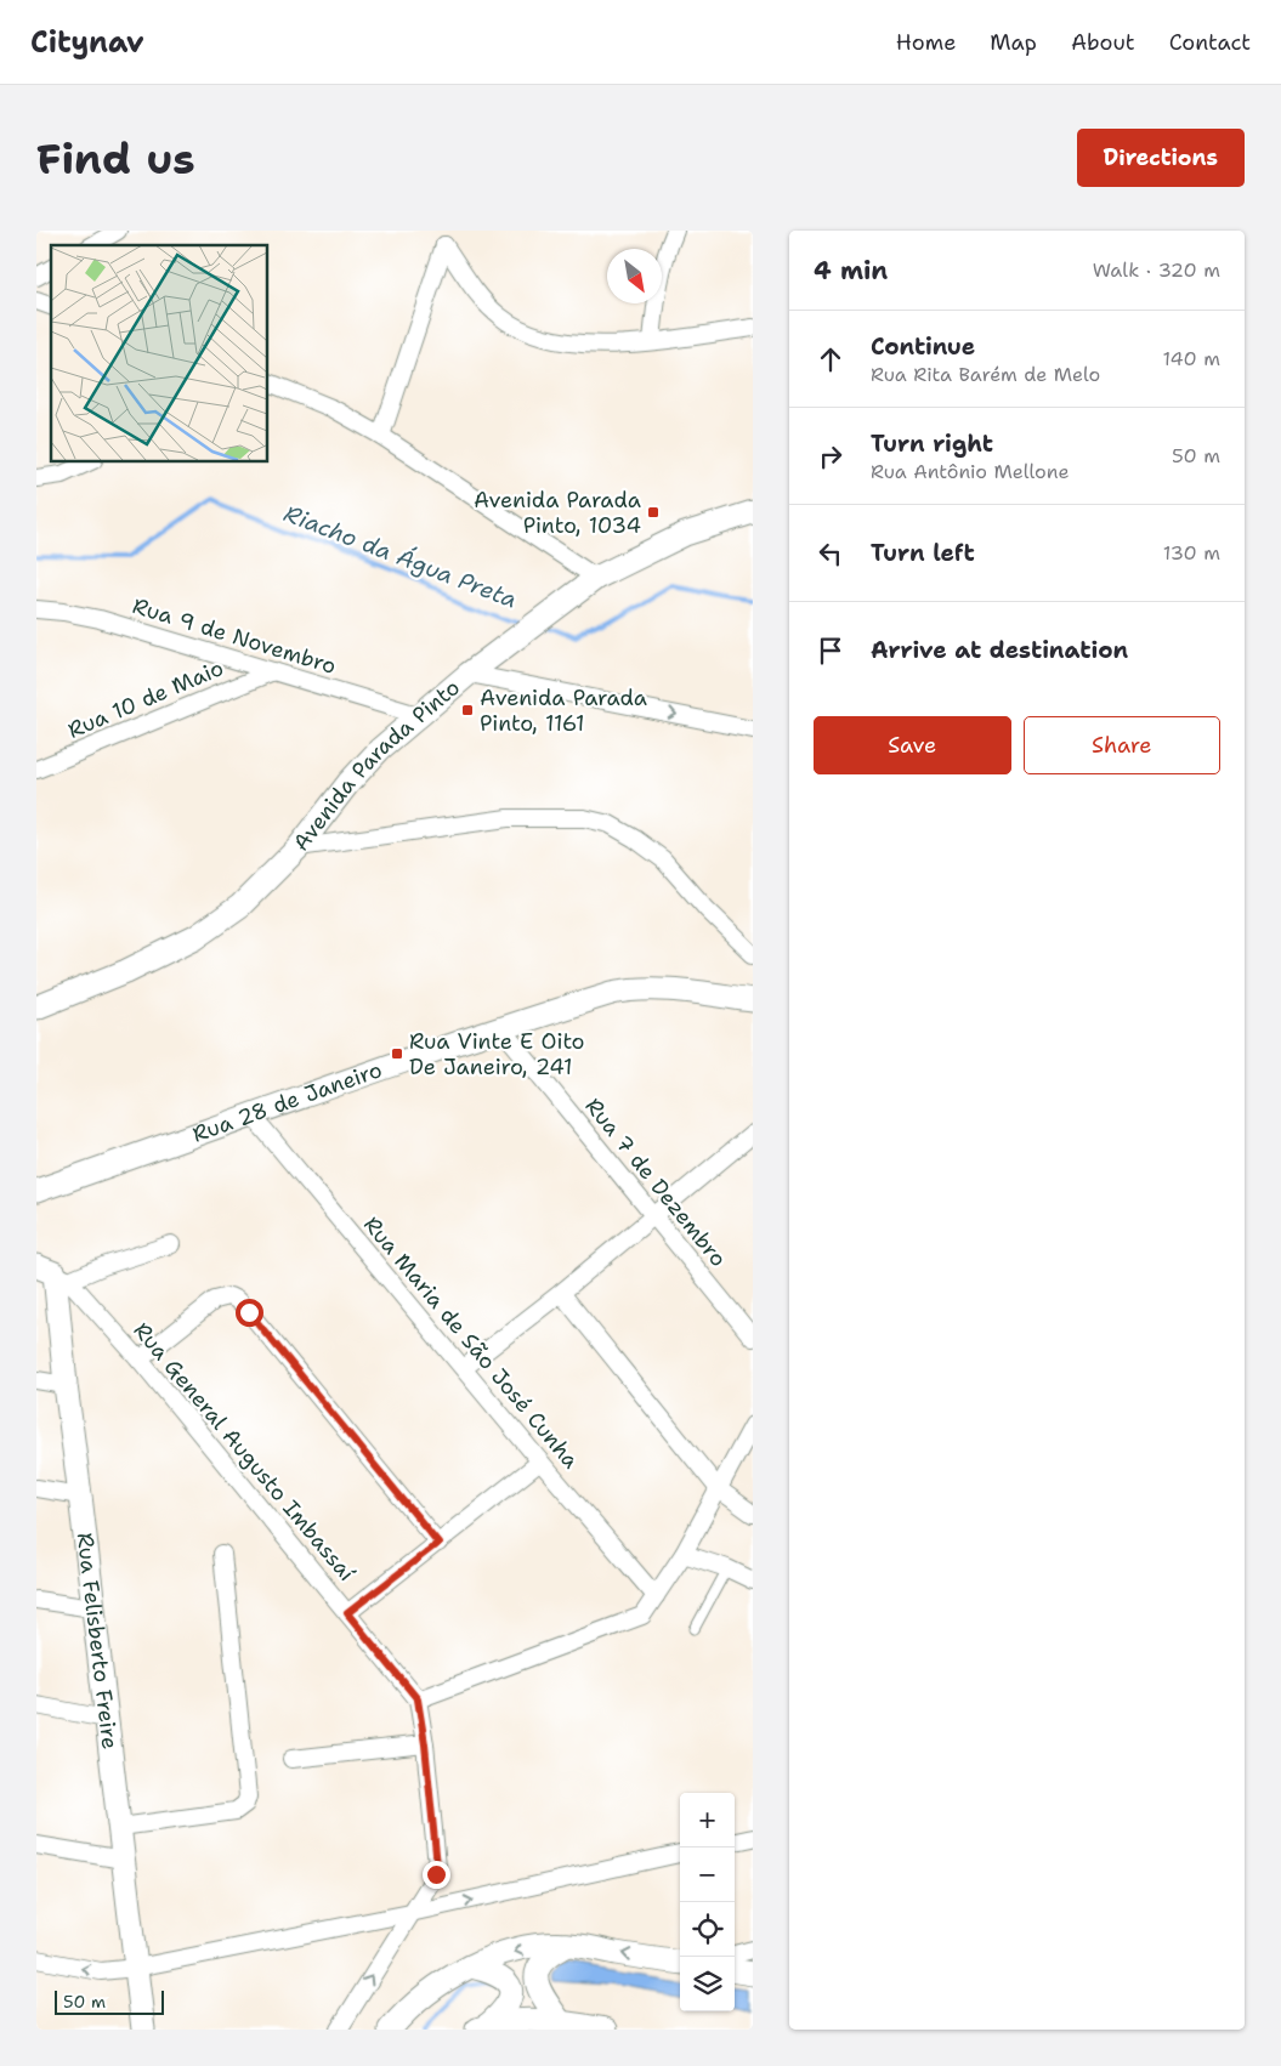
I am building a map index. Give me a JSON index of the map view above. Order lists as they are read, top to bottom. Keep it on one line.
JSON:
{"streets":{"main road":["Avenida Parada Pinto","Rua 28 de Janeiro","Rua Felisberto Freire"],"street":["Rua 9 de Novembro","Rua 10 de Maio","Rua 7 de Dezembro","Rua Maria de São José Cunha","Rua General Augusto Imbassaí"]},"crossings":[["Rua 9 de Novembro","Rua 10 de Maio"],["Rua 9 de Novembro","Avenida Parada Pinto"],["Rua 28 de Janeiro","Rua 7 de Dezembro"],["Rua 28 de Janeiro","Rua Maria de São José Cunha"],["Rua General Augusto Imbassaí","Rua Felisberto Freire"]],"water":["Riacho da Água Preta"],"places":{"transit":["Avenida Parada Pinto, 1034","Avenida Parada Pinto, 1161","Rua Vinte E Oito De Janeiro, 241"]},"scale_bar":"50 m","north":"bottom right","page":{"header":"Citynav","nav":["Home","Map","About","Contact"],"buttons":["Directions",["Save","Share"]],"title":"Find us","heading":["4 min","Walk · 320 m"],"list":[["Continue","Rua Rita Barém de Melo","140 m"],["Turn right","Rua Antônio Mellone","50 m"],["Turn left","130 m"],"Arrive at destination"],"map_buttons":["+","−"],"scale":"50 m"}}
